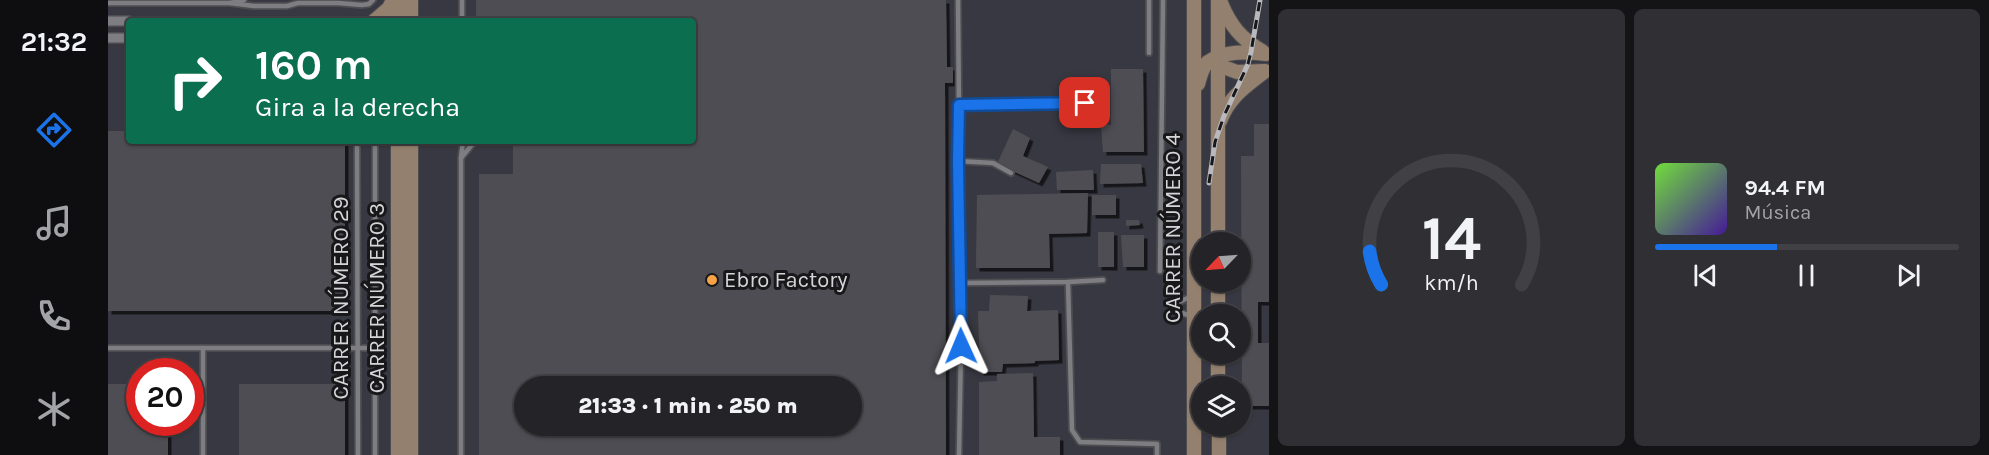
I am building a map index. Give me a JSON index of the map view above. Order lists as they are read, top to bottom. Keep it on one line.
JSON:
{"streets":{"street":["CARRER NÚMERO 4","CARRER NÚMERO 3"],"lane":["CARRER NÚMERO 29"]},"places":["Ebro Factory"],"north":"bottom left","page":{"tabs":"21:32","turn":["160 m","Gira a la derecha"],"song":["94.4 FM","Música"],"limit":"20","trip":"21:33 · 1 min · 250 m","gauge":["14","km/h"]}}
